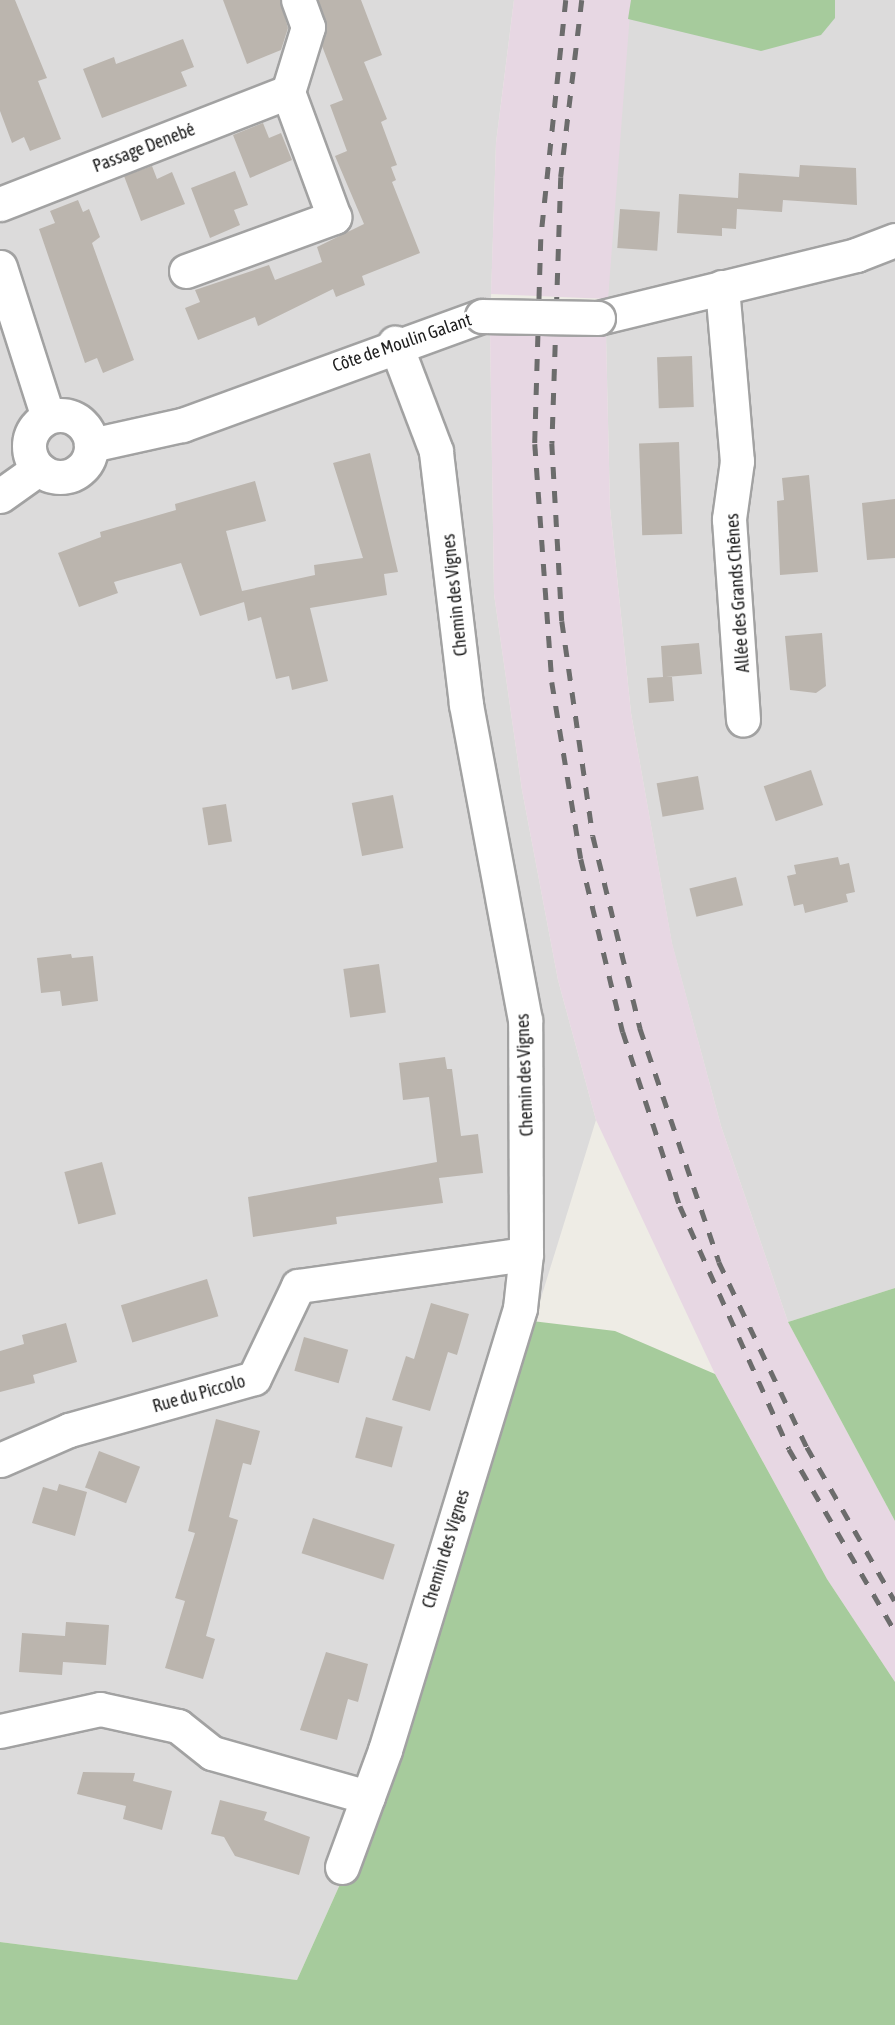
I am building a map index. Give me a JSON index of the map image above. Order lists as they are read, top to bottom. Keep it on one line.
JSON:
{"streets":{"street":["Passage Denebé","Côte de Moulin Galant","Allée des Grands Chênes","Chemin des Vignes","Rue du Piccolo"]},"crossings":[["Côte de Moulin Galant","Allée des Grands Chênes"],["Côte de Moulin Galant","Chemin des Vignes"],["Chemin des Vignes","Rue du Piccolo"]]}
